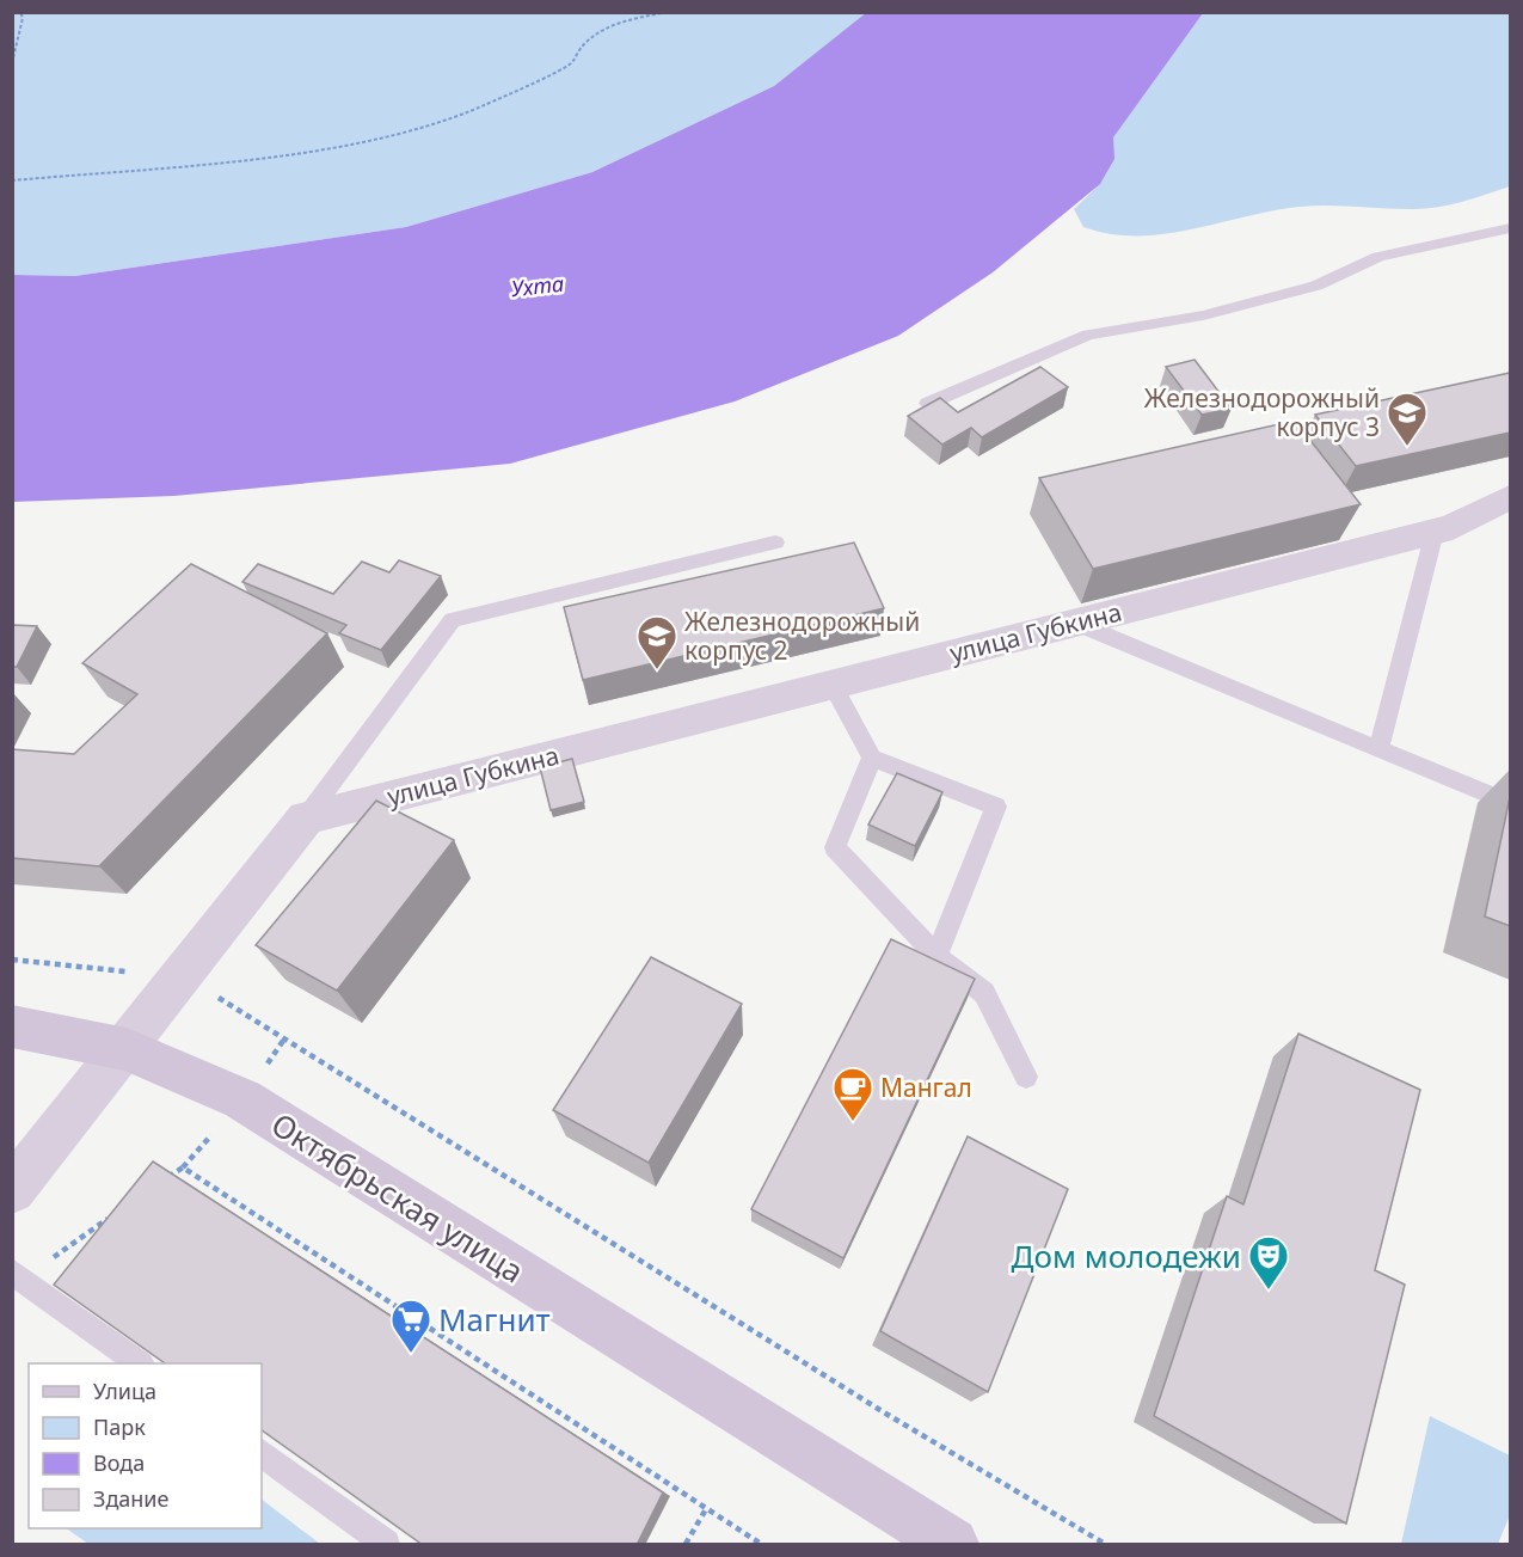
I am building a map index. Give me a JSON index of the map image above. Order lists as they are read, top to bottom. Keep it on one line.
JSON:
{"streets":{"main road":["Октябрьская улица"],"street":["улица Губкина"]},"water":["Ухта"],"places":{"school or university":["Железнодорожный корпус 3","Железнодорожный корпус 2"],"cafe":["Мангал"],"theatre":["Дом молодежи"],"supermarket":["Магнит"]},"legend":["Улица","Парк","Вода","Здание"]}
